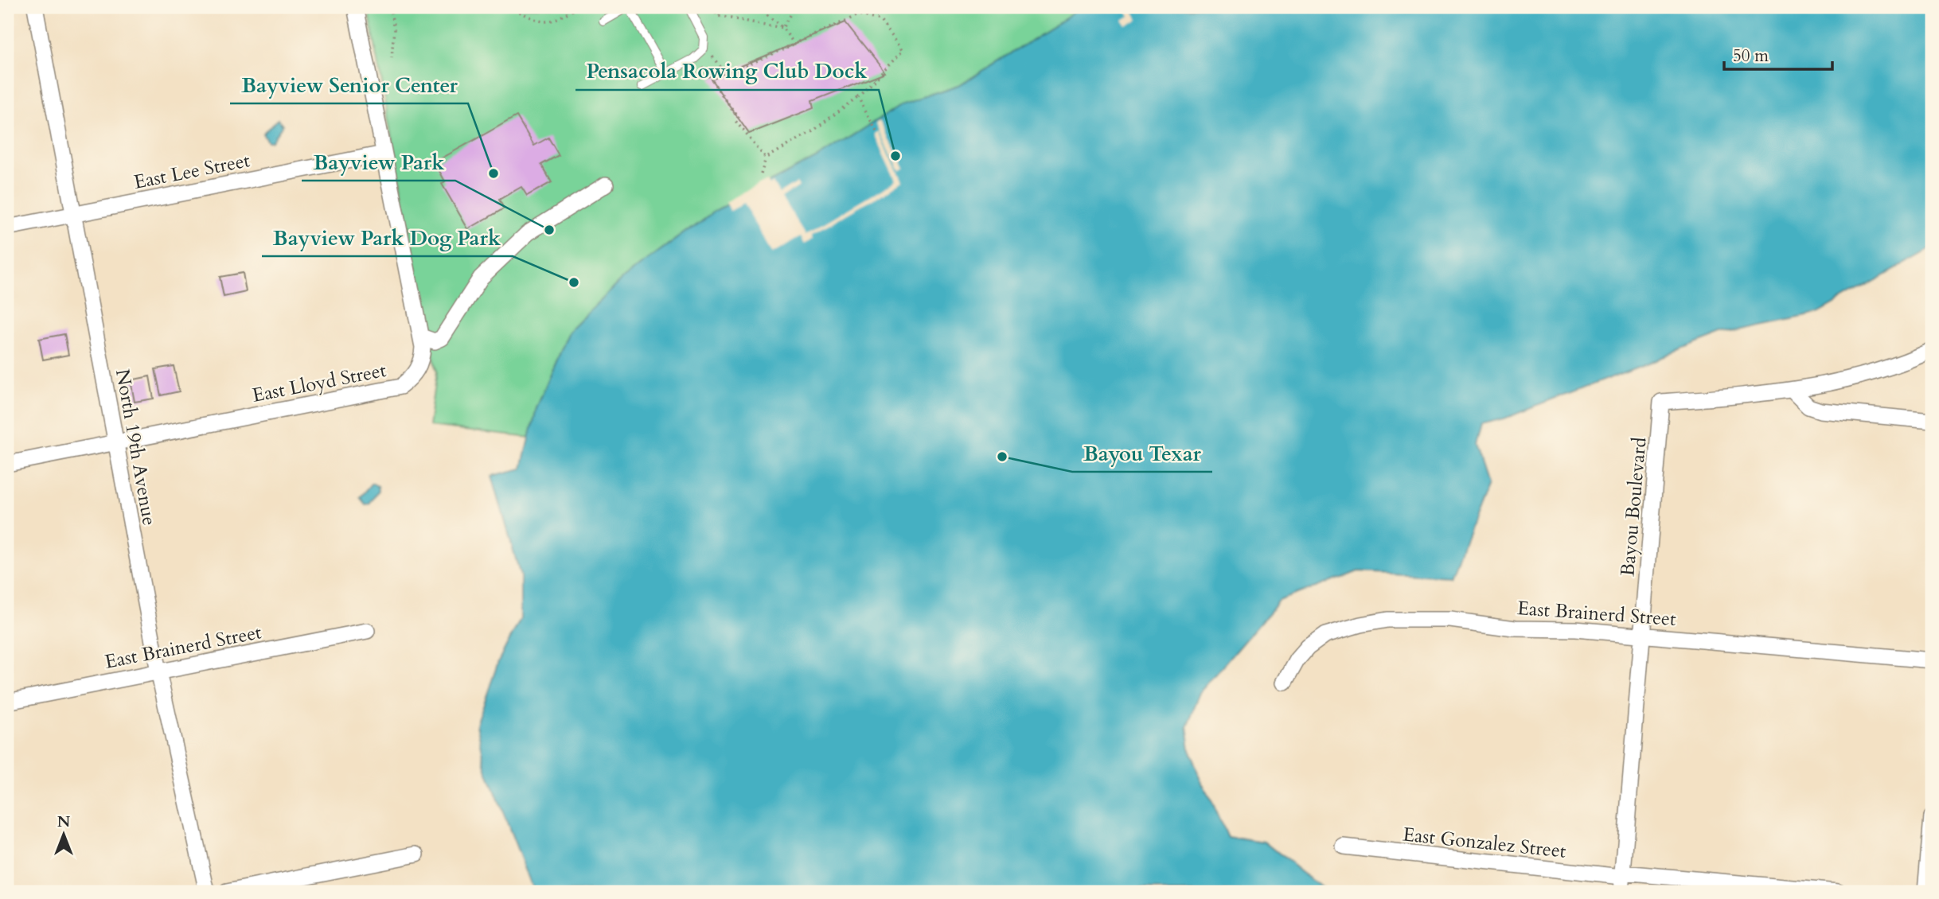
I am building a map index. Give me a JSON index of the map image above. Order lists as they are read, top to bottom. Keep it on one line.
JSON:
{"streets":{"street":["East Lee Street","East Lloyd Street","North 19th Avenue","Bayou Boulevard","East Brainerd Street","East Gonzalez Street"]},"crossings":[["East Lee Street","East Lloyd Street"],["East Lee Street","North 19th Avenue"],["East Lloyd Street","North 19th Avenue"],["North 19th Avenue","East Brainerd Street"],["Bayou Boulevard","East Brainerd Street"],["Bayou Boulevard","East Gonzalez Street"]],"places":["Pensacola Rowing Club Dock","Bayview Senior Center","Bayview Park","Bayview Park Dog Park","Bayou Texar"],"scale_bar":"50 m","north":"top"}
